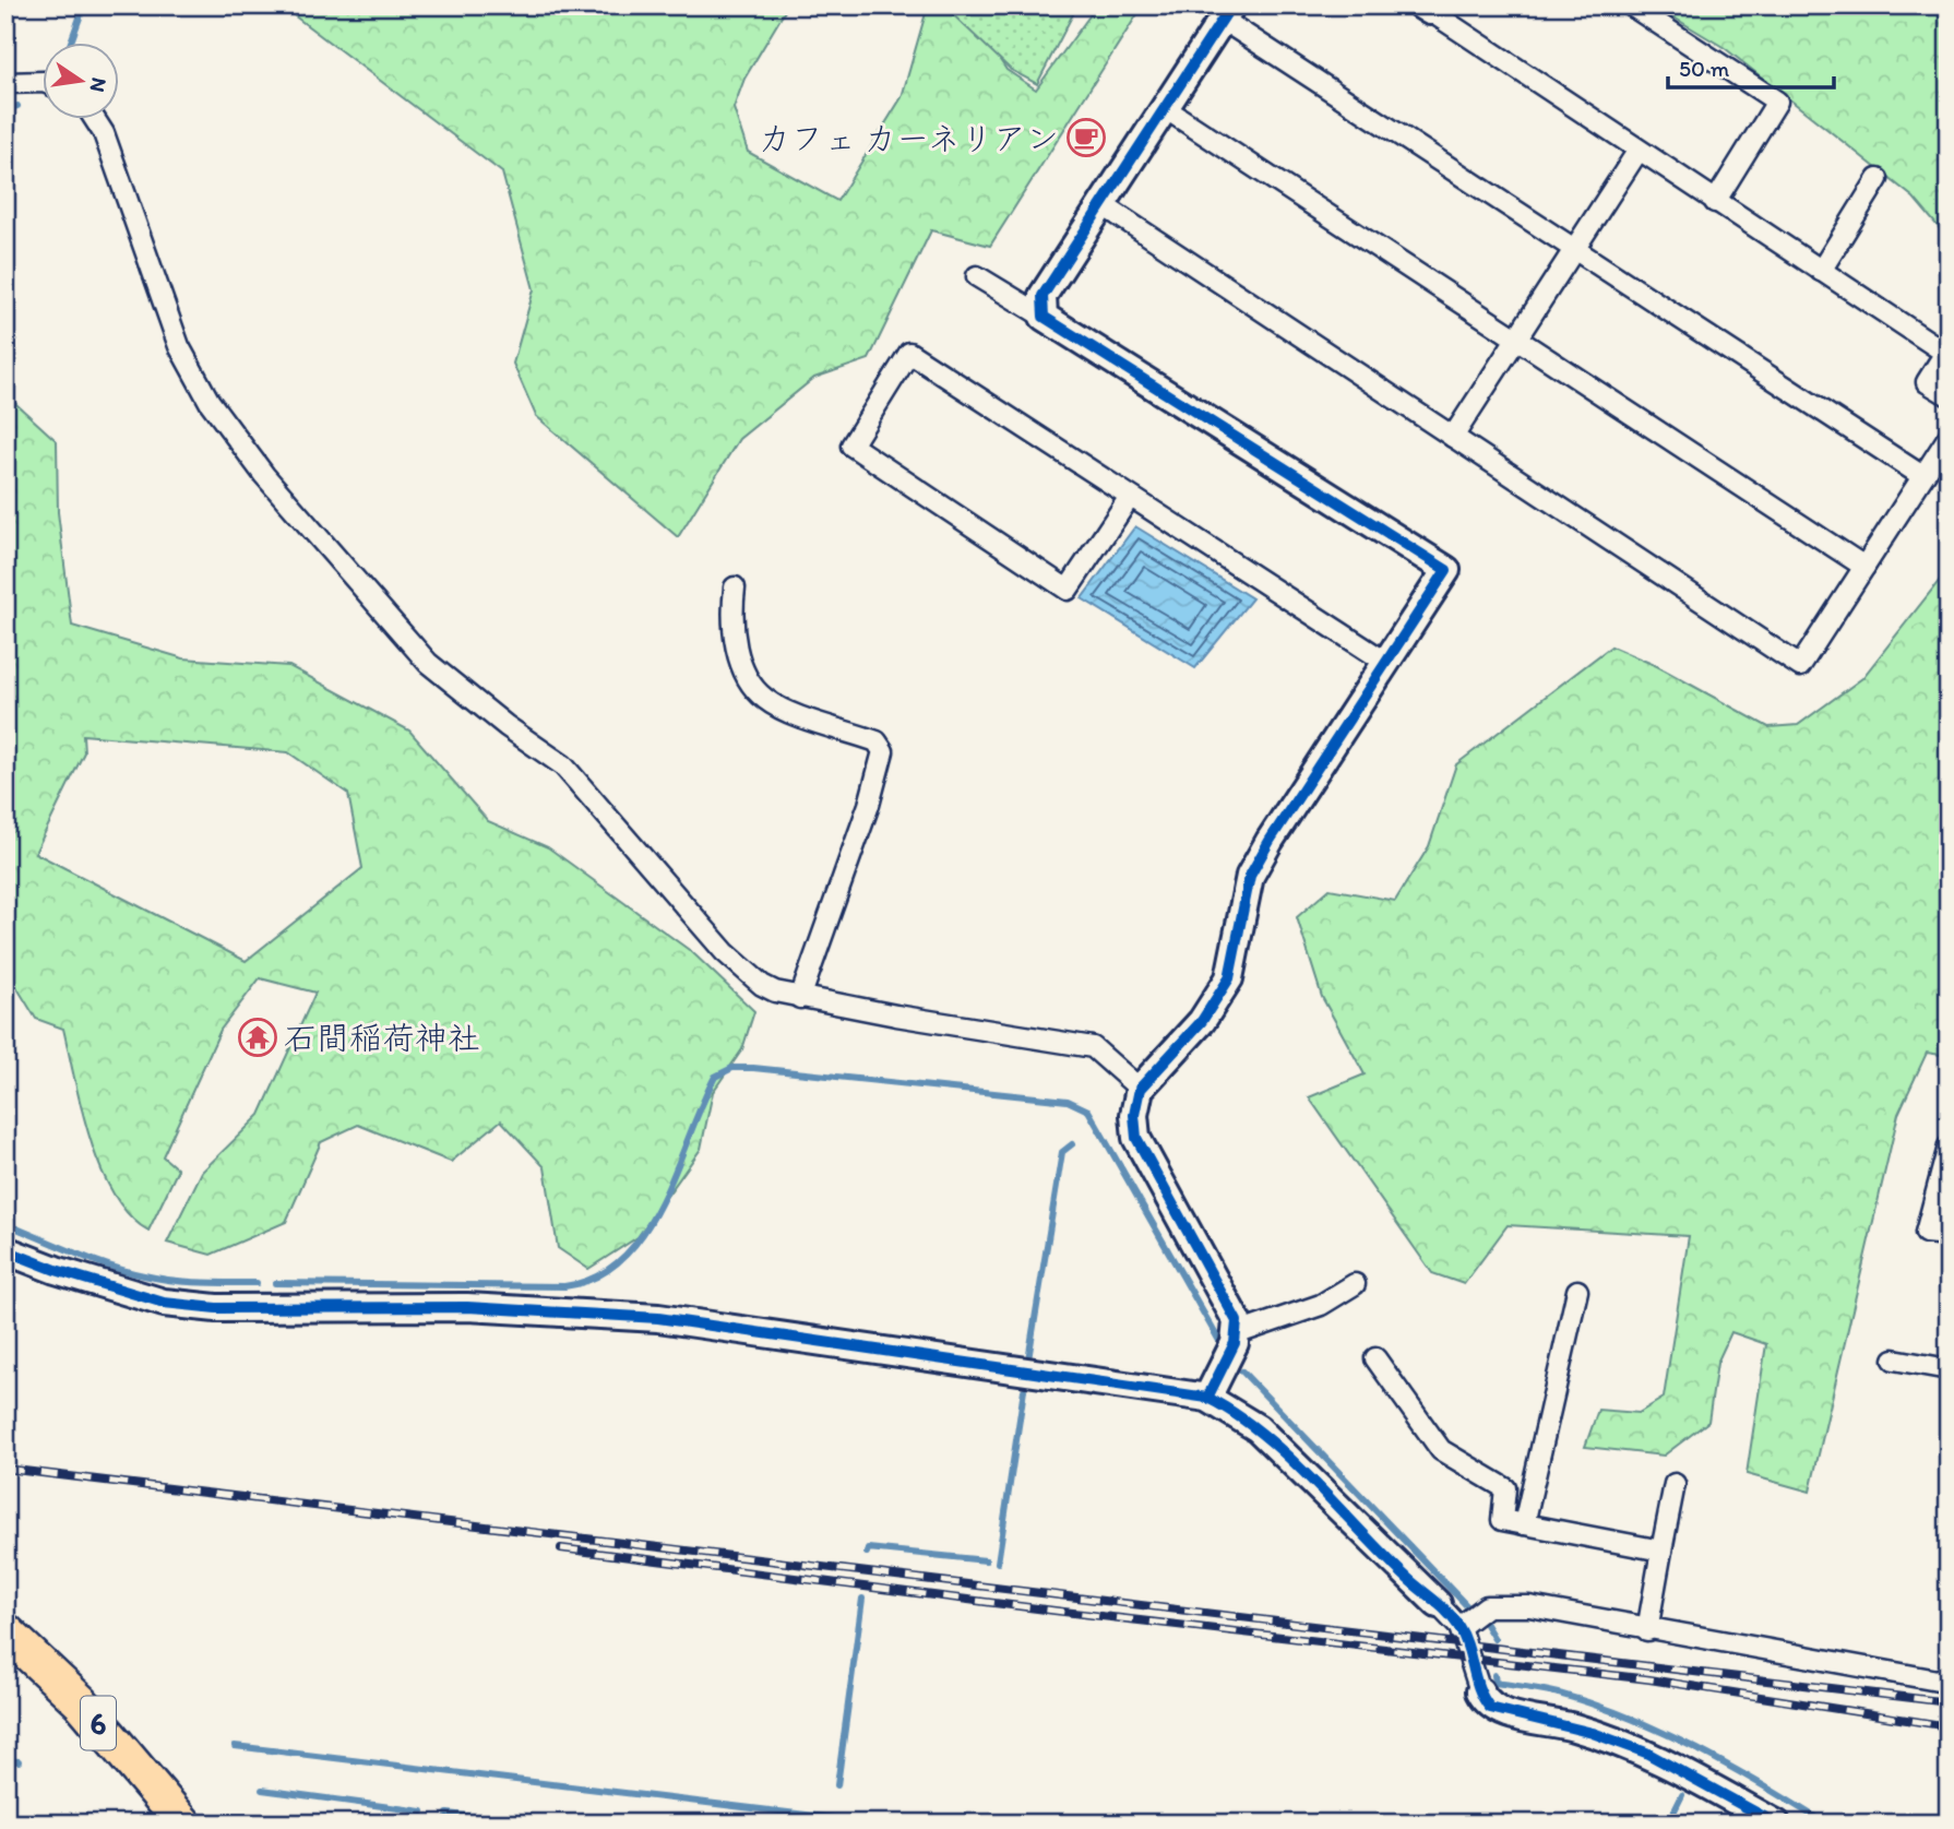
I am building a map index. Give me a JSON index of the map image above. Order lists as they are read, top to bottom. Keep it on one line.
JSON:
{"streets":{"highway":["6"]},"places":{"cafe":["カフェ カーネリアン"],"temple":["石間稲荷神社"]},"scale_bar":"50 m","north":"right"}
